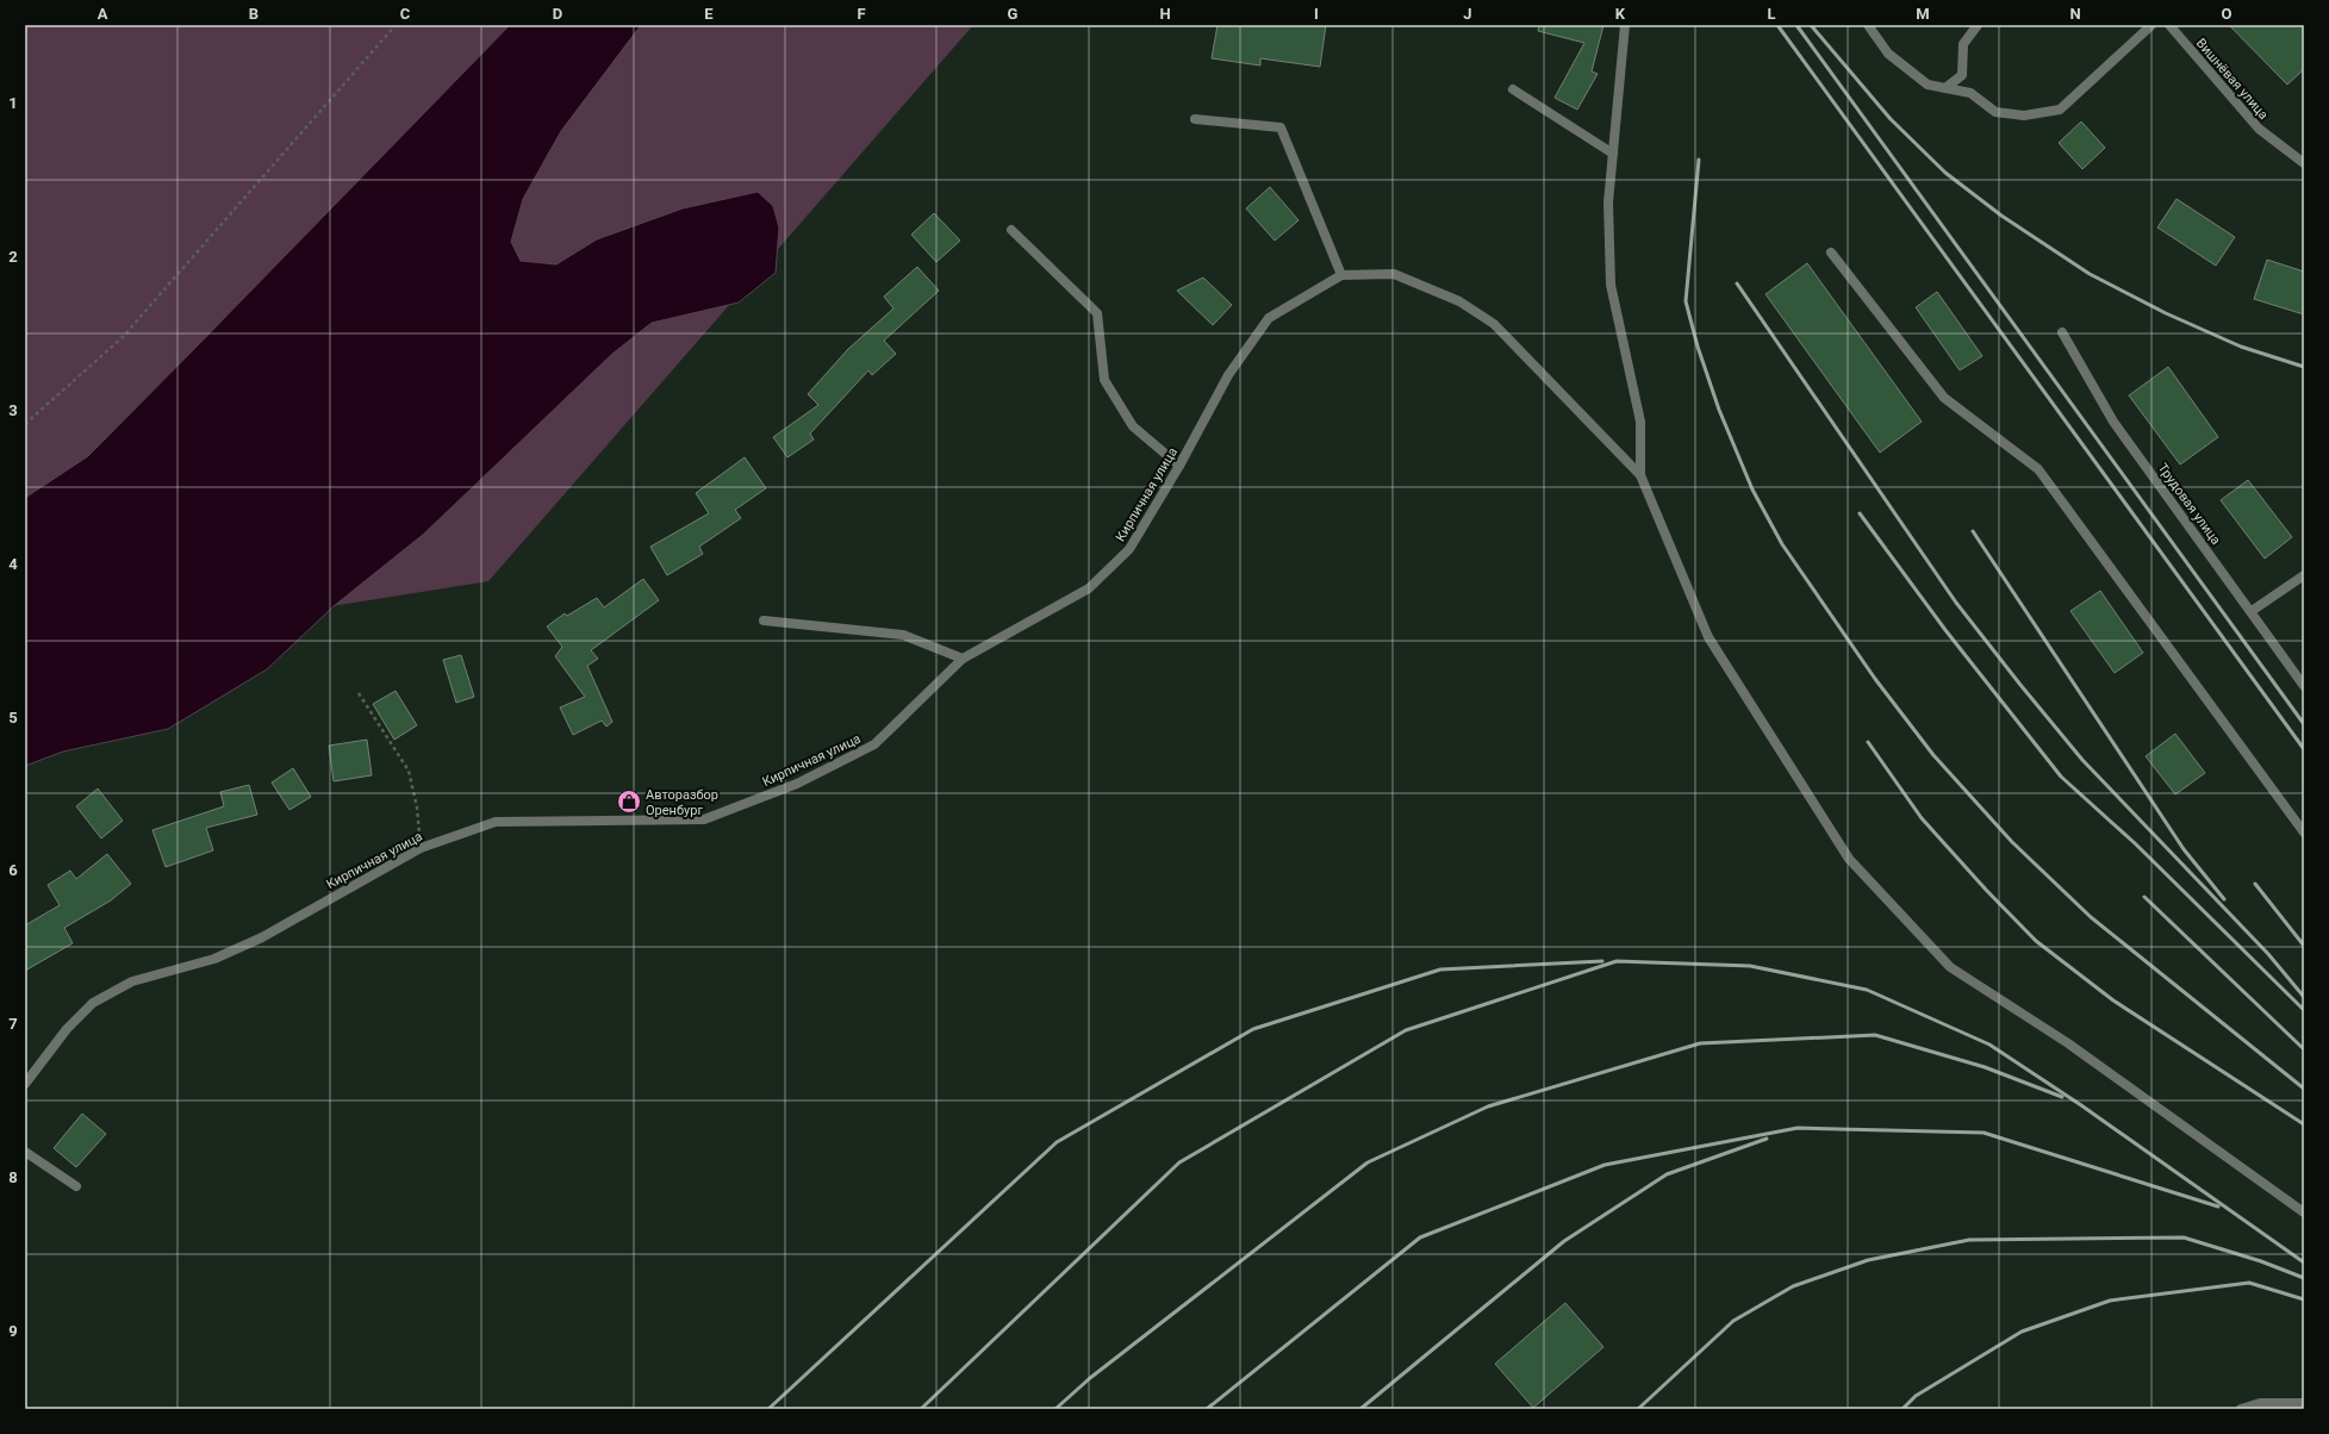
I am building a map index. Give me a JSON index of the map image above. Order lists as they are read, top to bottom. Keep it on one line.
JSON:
{"streets":{"street":["Вишнёвая улица","Кирпичная улица","Трудовая улица"]},"places":{"shop":["Авторазбор Оренбург"]},"grid":{"columns":["A","B","C","D","E","F","G","H","I","J","K","L","M","N","O"],"rows":["1","2","3","4","5","6","7","8","9"]}}
